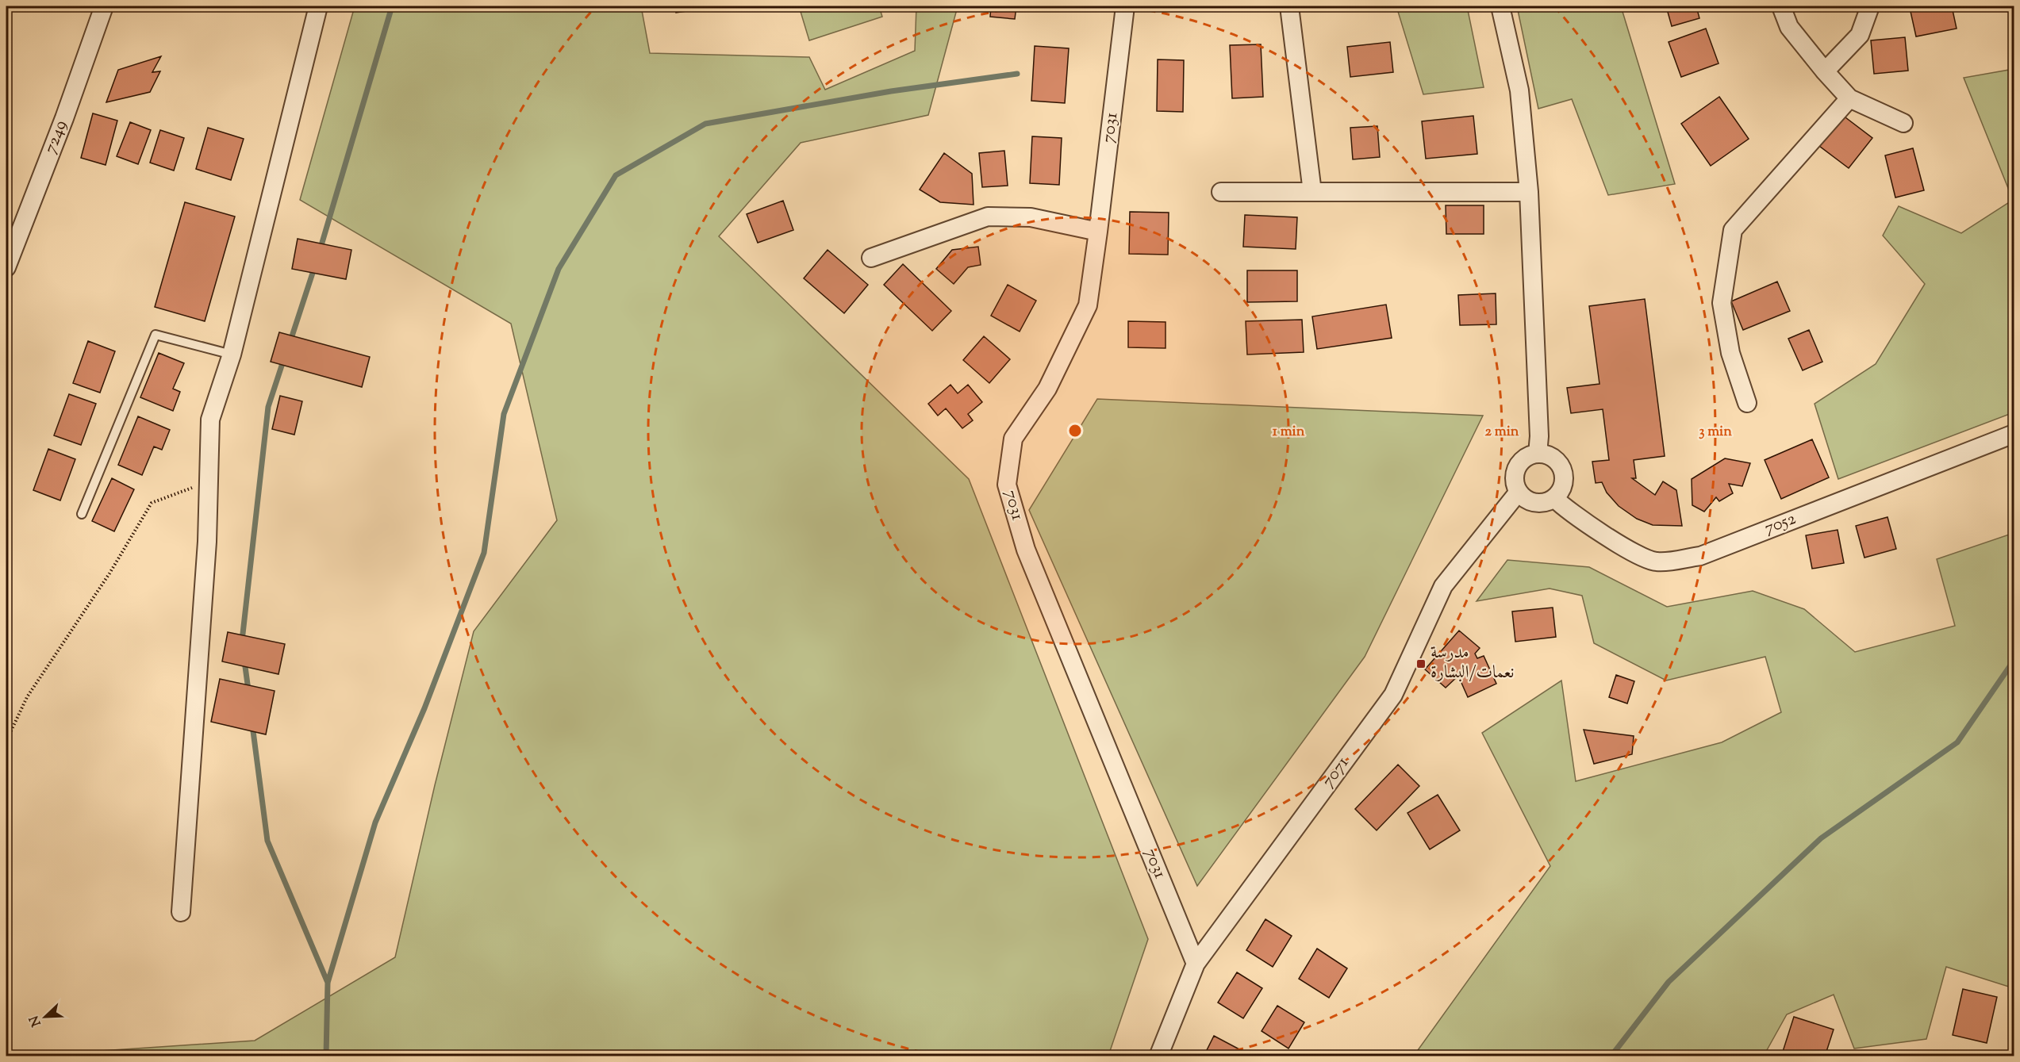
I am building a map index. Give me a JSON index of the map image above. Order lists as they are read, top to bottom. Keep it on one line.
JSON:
{"streets":{"street":["7031","7249","7052","7071"]},"crossings":[["7031","7071"],["7052","7071"]],"places":{"transit":["مدرسة نعمات/البشارة"]},"north":"bottom left","rings":["1 min","2 min","3 min"]}
